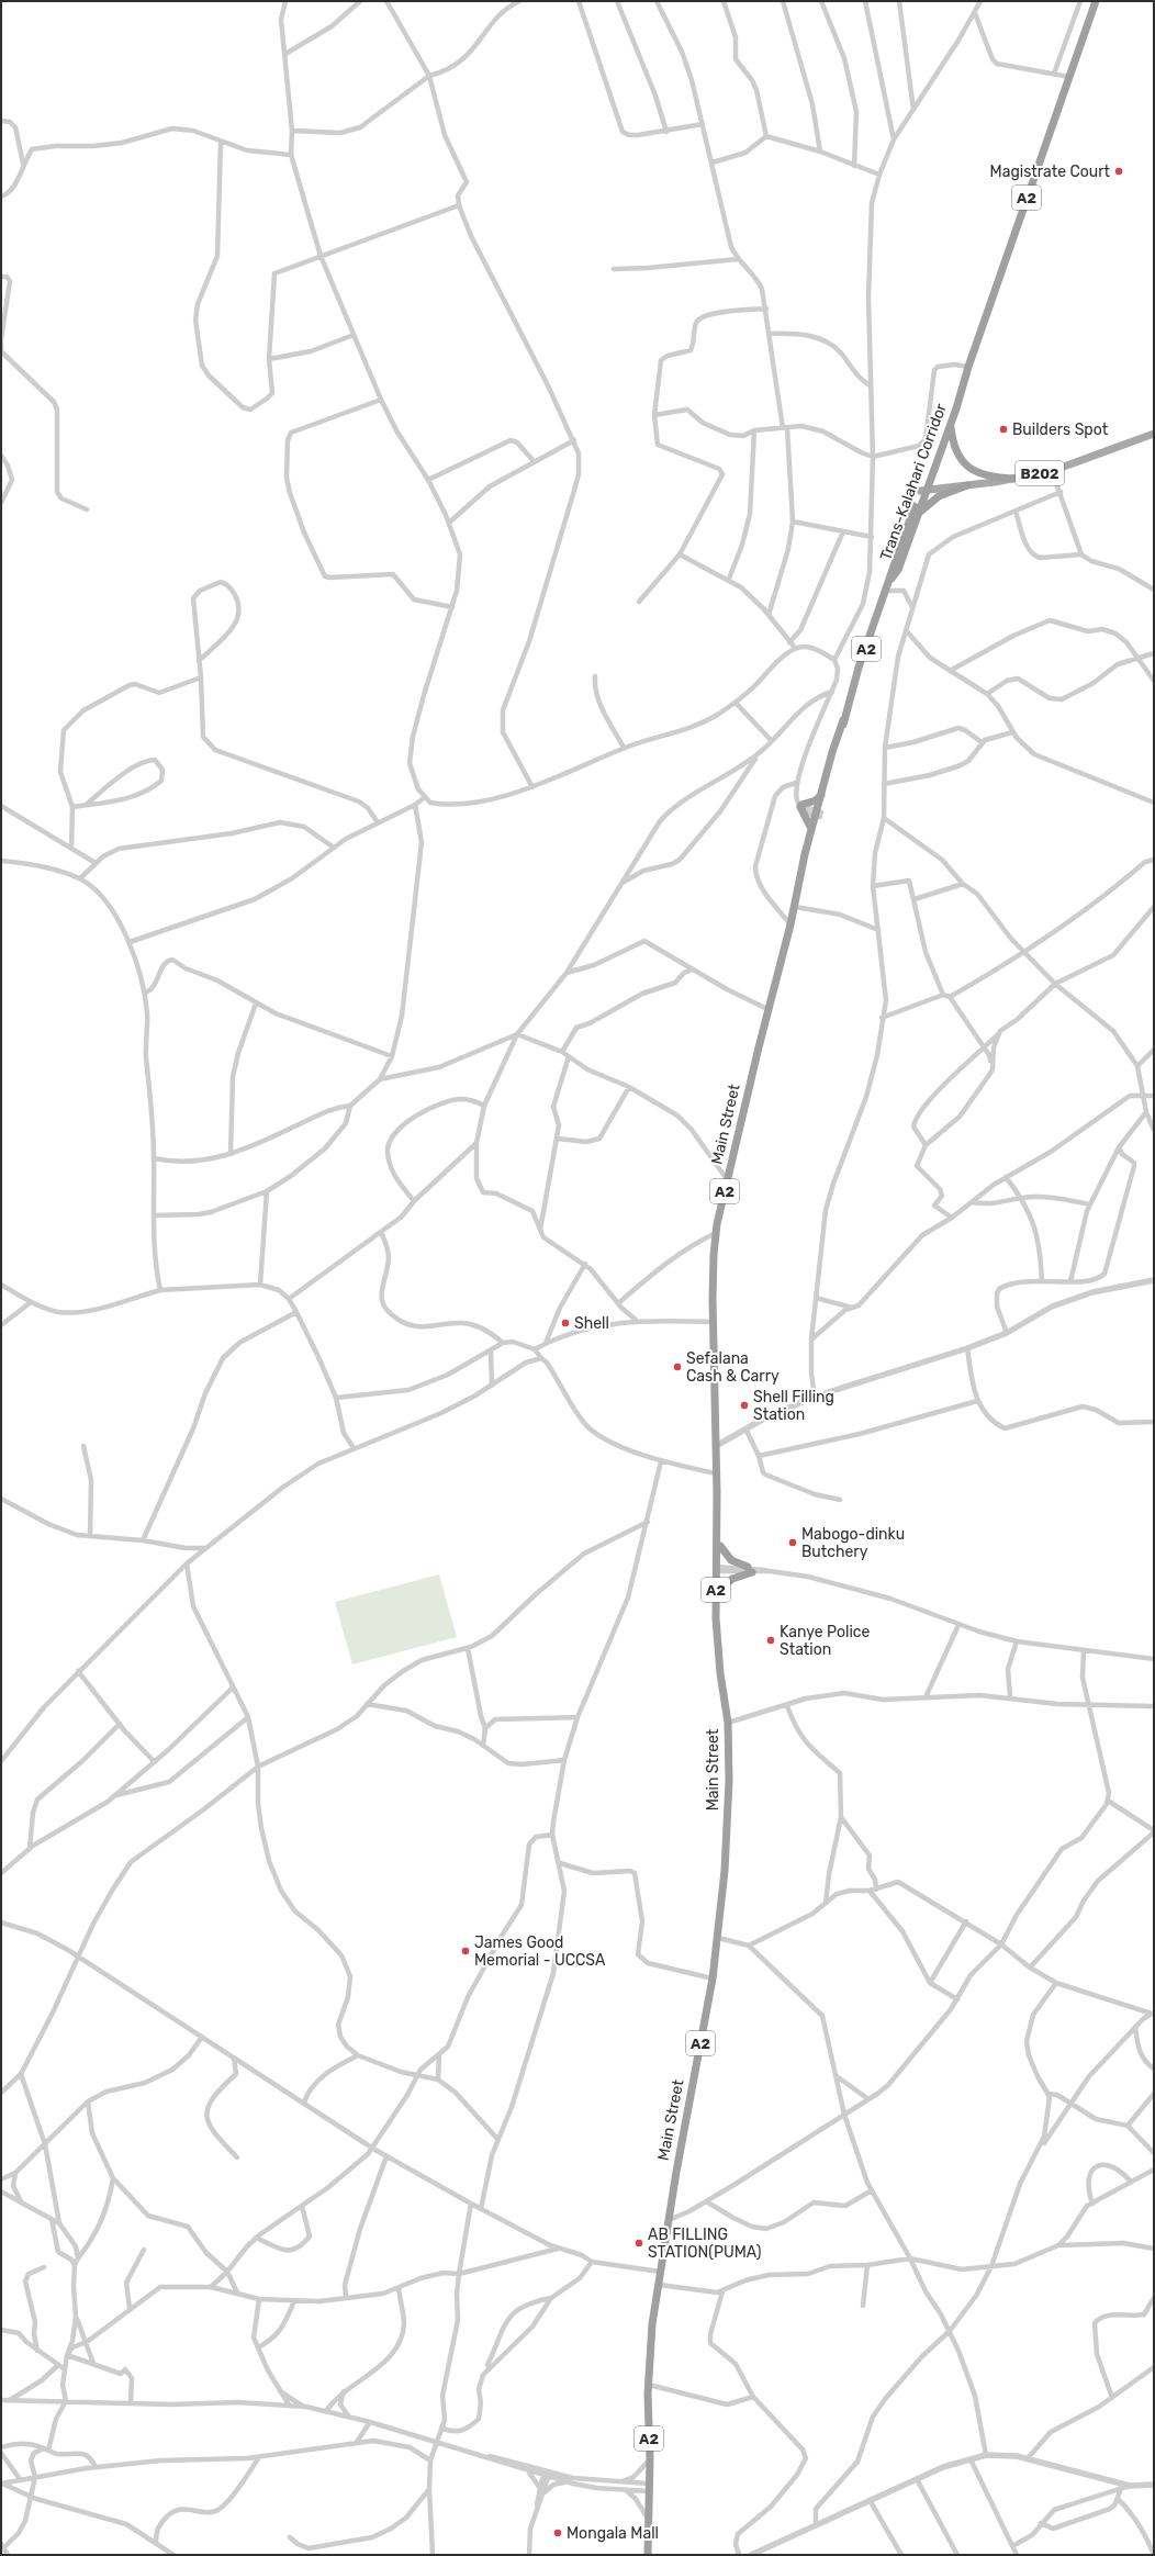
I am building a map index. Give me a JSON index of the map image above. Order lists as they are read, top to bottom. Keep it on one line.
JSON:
{"streets":{"highway":["A2","Trans-Kalahari Corridor","Main Street"],"main road":["B202"]},"crossings":[["B202","Trans-Kalahari Corridor"],["Trans-Kalahari Corridor","Main Street"]],"places":["Magistrate Court","Builders Spot","Shell","Sefalana Cash & Carry","Shell Filling Station","Mabogo-dinku Butchery","Kanye Police Station","James Good Memorial - UCCSA","AB FILLING STATION(PUMA)","Mongala Mall"]}
